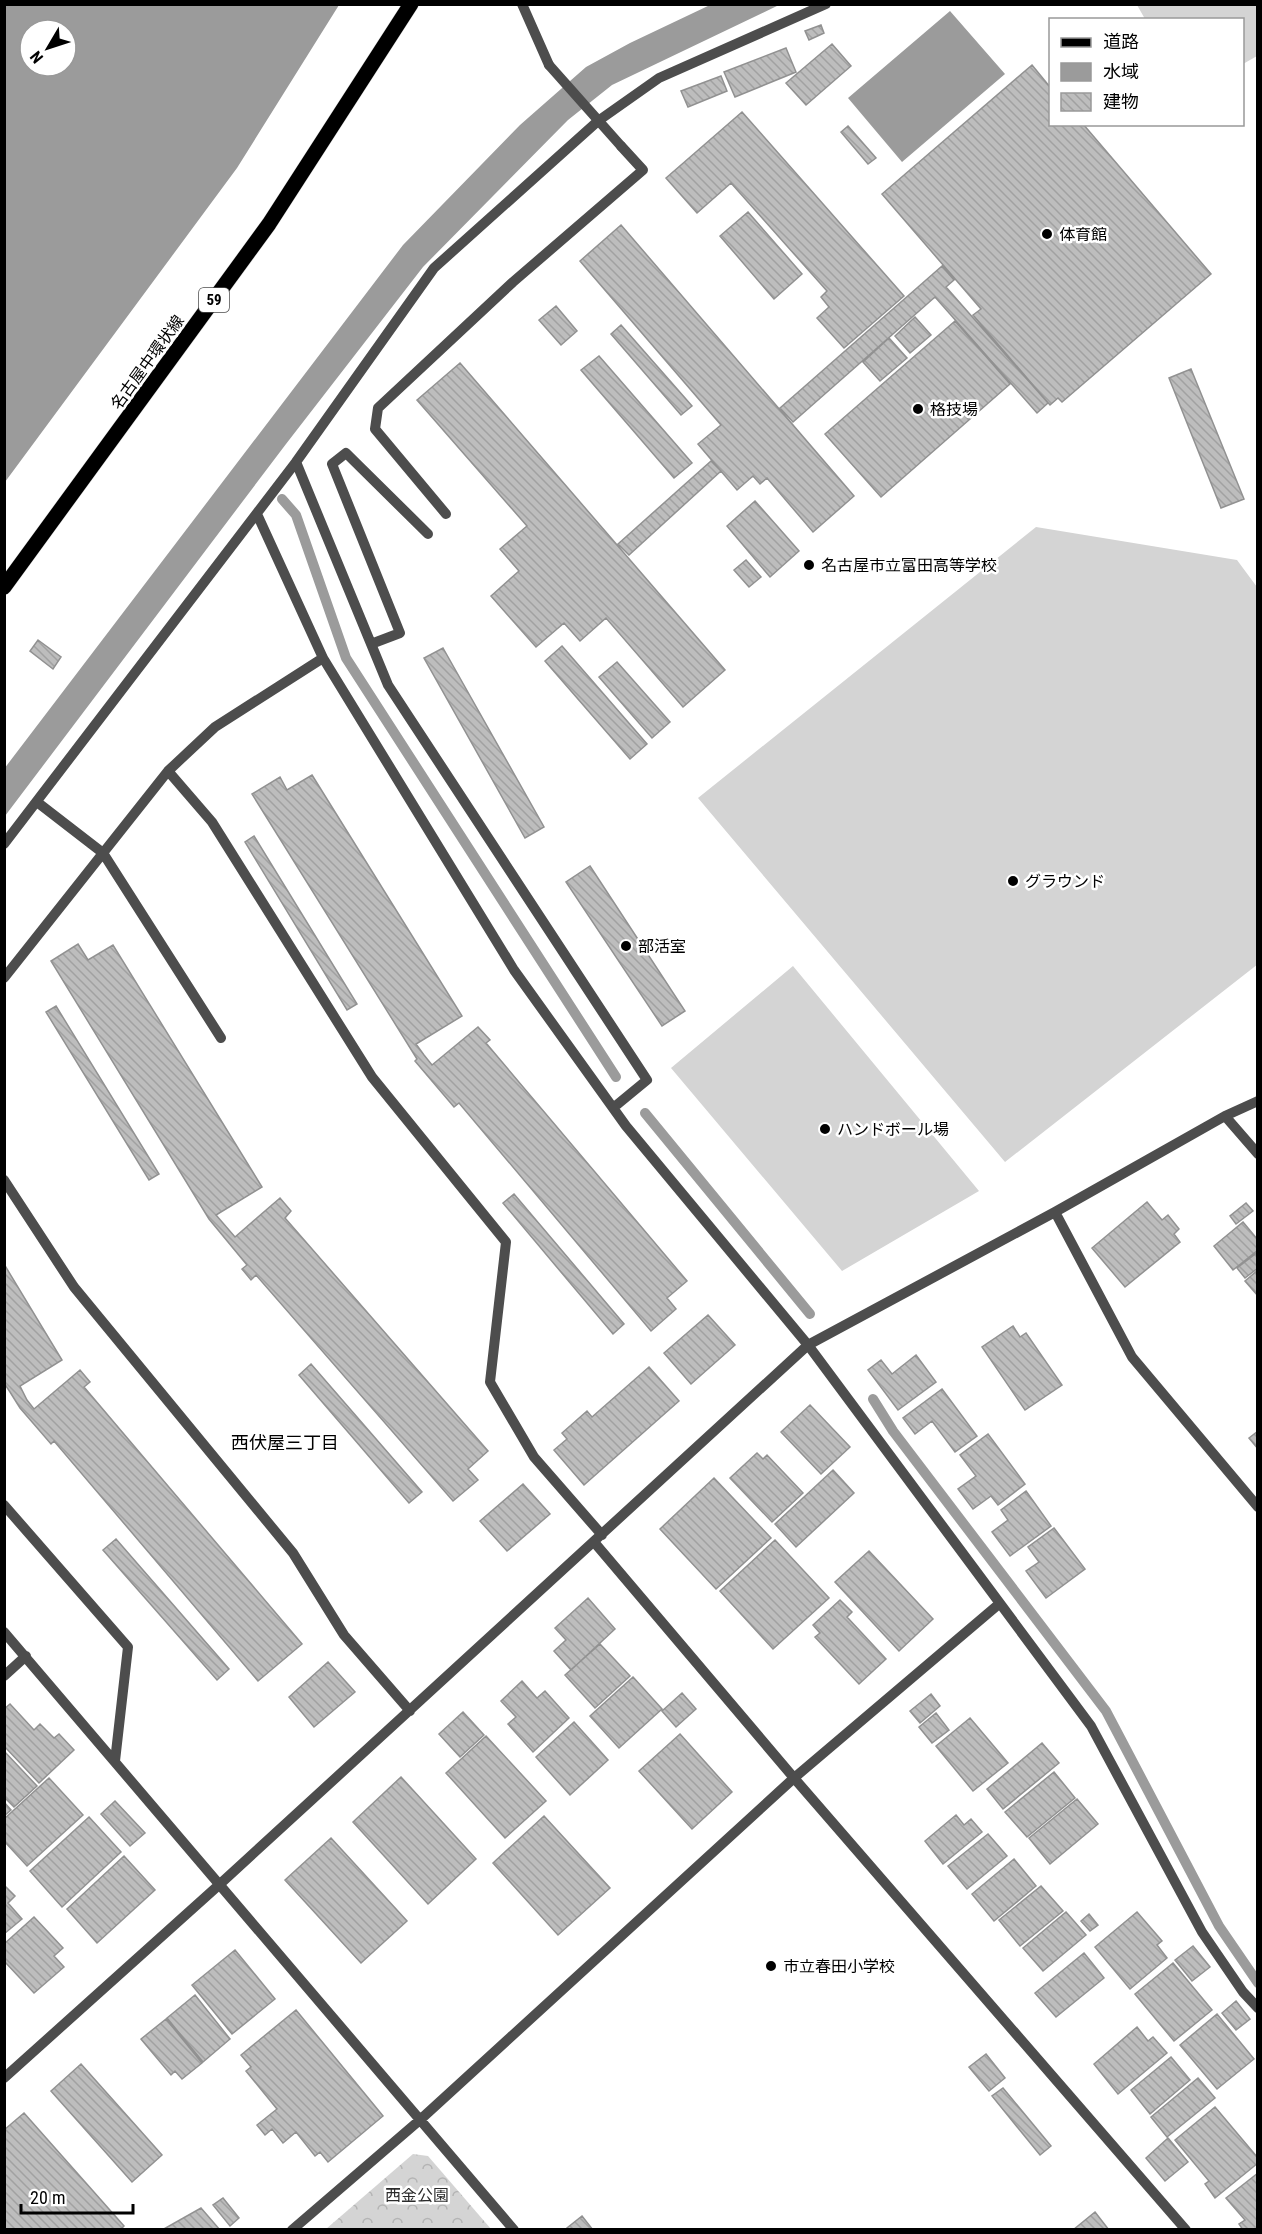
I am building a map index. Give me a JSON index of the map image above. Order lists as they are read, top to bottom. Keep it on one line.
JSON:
{"streets":{"main road":["59","名古屋中環状線"]},"districts":["西伏屋三丁目"],"parks":["西金公園"],"places":["体育館","格技場","名古屋市立富田高等学校","グラウンド","部活室","ハンドボール場","市立春田小学校"],"legend":["道路","水域","建物"],"scale_bar":"20 m","north":"bottom left"}
